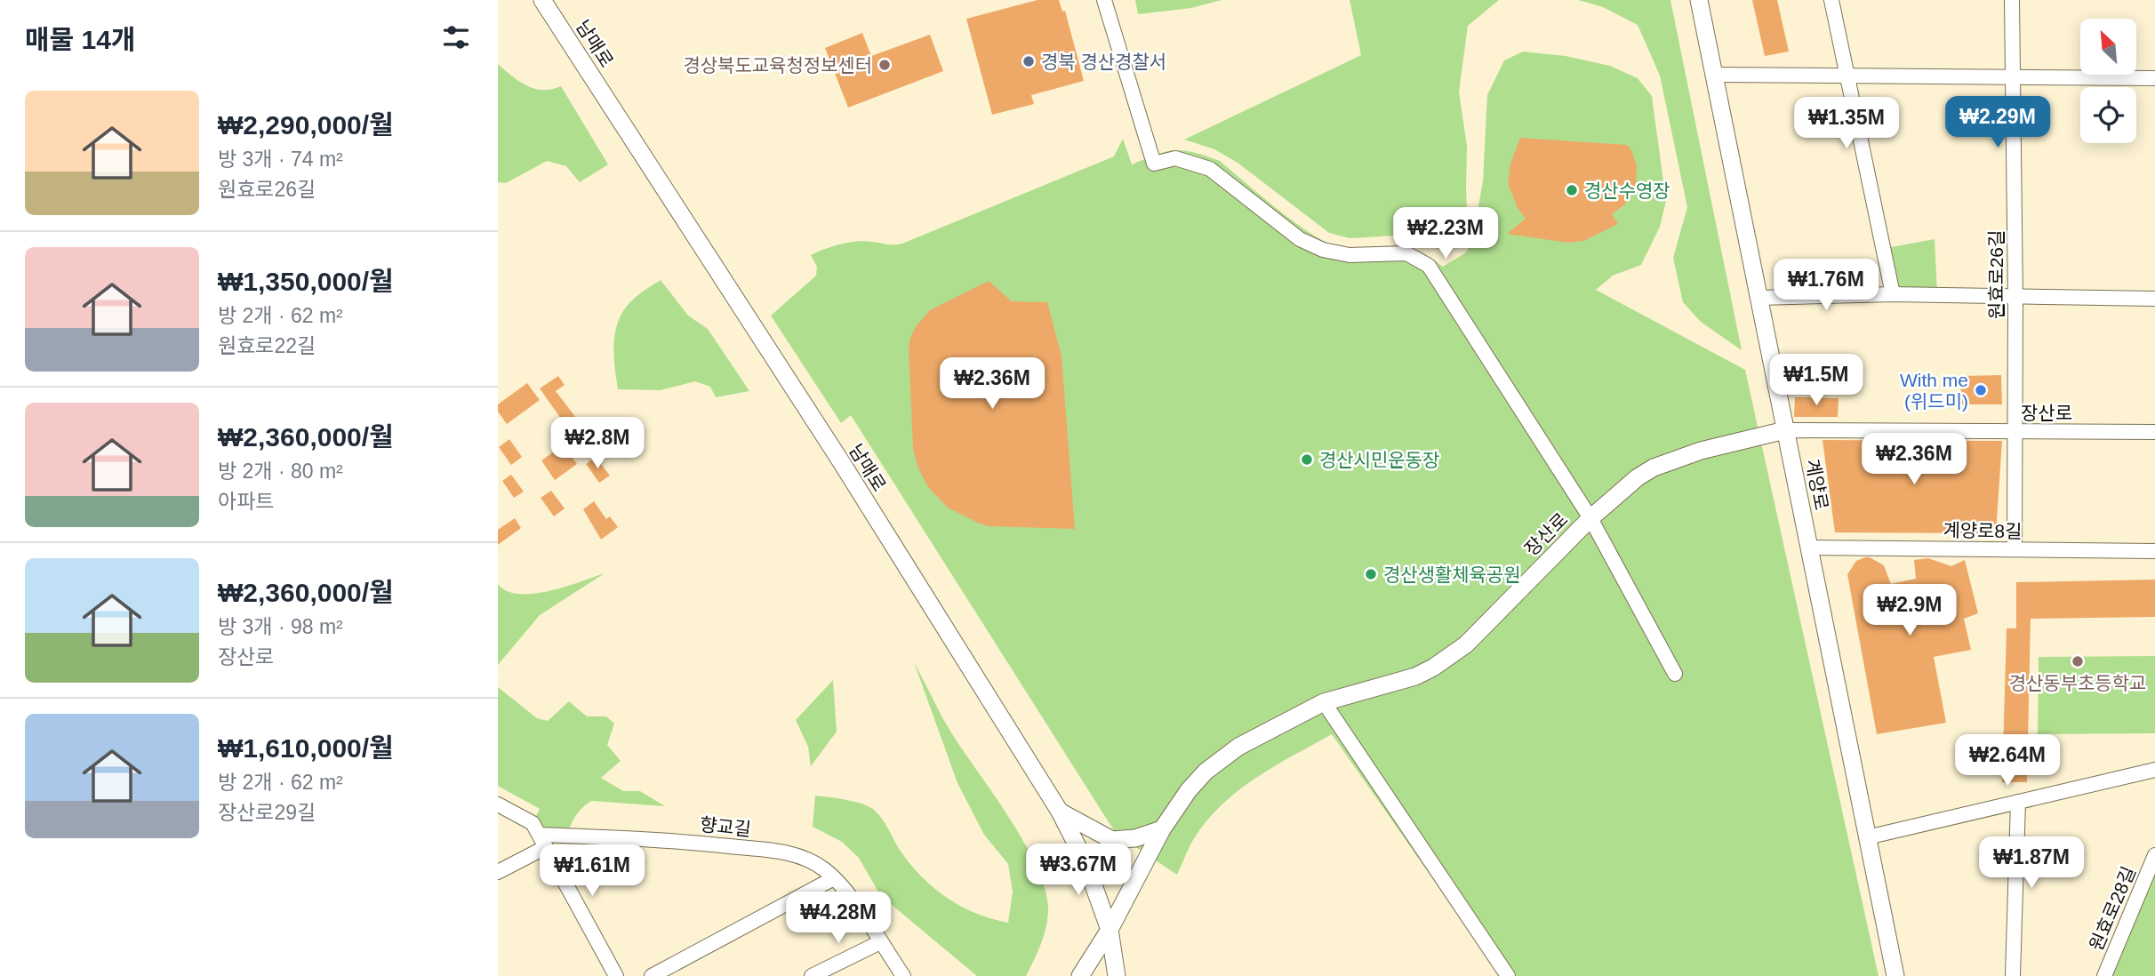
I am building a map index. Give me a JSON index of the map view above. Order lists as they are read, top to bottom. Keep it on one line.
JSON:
{"streets":{"street":["남매로","원효로26길","장산로","계양로","계양로8길","향교길","원효로28길"]},"crossings":[["남매로","장산로"],["원효로26길","장산로"],["원효로26길","계양로8길"],["장산로","계양로"],["계양로","계양로8길"]],"places":["경북 경산경찰서","경상북도교육청정보센터","경산수영장","With me (위드미)","경산시민운동장","경산생활체육공원","경산동부초등학교"],"north":"top left","page":{"heading":"매물 14개","list":[{"name":"₩2,290,000/월","note":"방 3개 · 74 m² · 원효로26길"},{"name":"₩1,350,000/월","note":"방 2개 · 62 m² · 원효로22길"},{"name":"₩2,360,000/월","note":"방 2개 · 80 m² · 아파트"},{"name":"₩2,360,000/월","note":"방 3개 · 98 m² · 장산로"},{"name":"₩1,610,000/월","note":"방 2개 · 62 m² · 장산로29길"}],"price":["₩2.29M","₩1.35M","₩2.23M","₩1.76M","₩1.5M","₩2.36M","₩2.8M","₩2.36M","₩2.9M","₩2.64M","₩1.87M","₩3.67M","₩1.61M","₩4.28M"]}}
